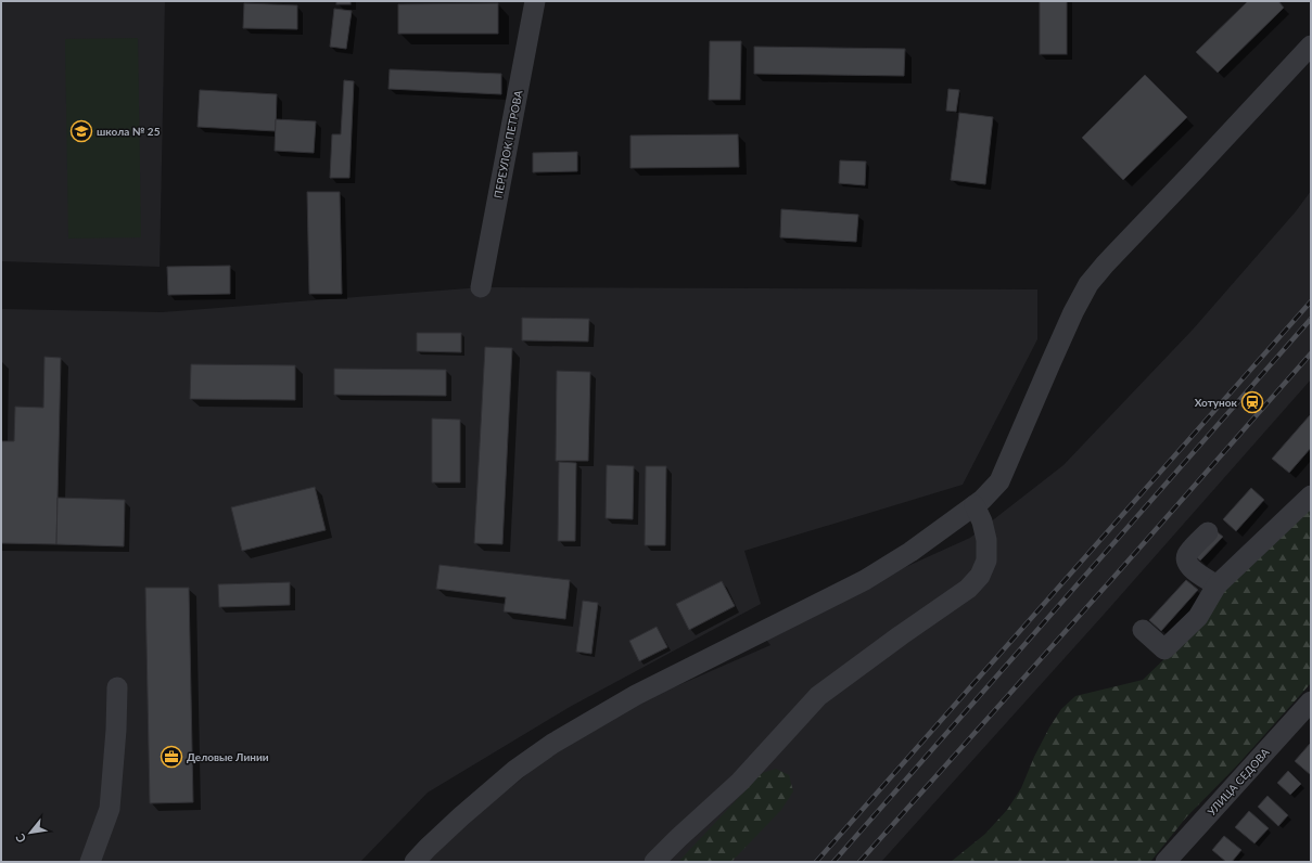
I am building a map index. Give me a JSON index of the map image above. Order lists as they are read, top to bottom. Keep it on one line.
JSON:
{"streets":{"street":["ПЕРЕУЛОК ПЕТРОВА","УЛИЦА СЕДОВА"]},"places":{"school or university":["школа № 25"],"station":["Хотунок"],"office":["Деловые Линии"]},"north":"bottom left"}
